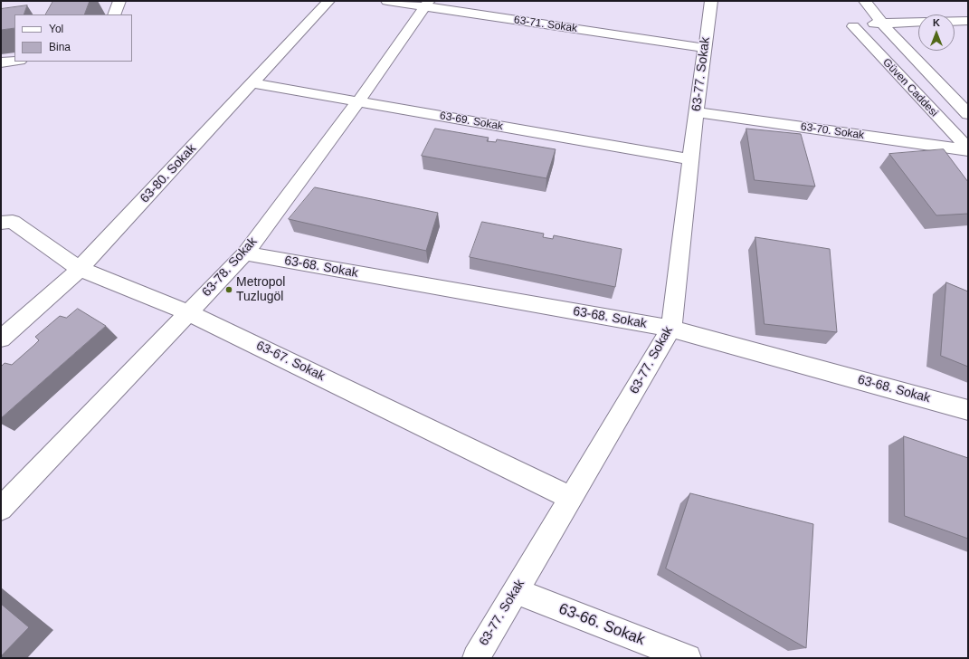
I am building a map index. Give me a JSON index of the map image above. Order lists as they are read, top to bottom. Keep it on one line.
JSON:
{"streets":{"street":["63-71. Sokak","63-77. Sokak","Güven Caddesi","63-69. Sokak","63-70. Sokak","63-80. Sokak","63-78. Sokak","63-68. Sokak","63-67. Sokak","63-66. Sokak"]},"crossings":[["63-71. Sokak","63-77. Sokak"],["63-71. Sokak","63-78. Sokak"],["63-77. Sokak","63-69. Sokak"],["63-77. Sokak","63-70. Sokak"],["63-77. Sokak","63-68. Sokak"],["63-77. Sokak","63-67. Sokak"],["63-77. Sokak","63-66. Sokak"],["Güven Caddesi","63-70. Sokak"],["63-69. Sokak","63-80. Sokak"],["63-69. Sokak","63-78. Sokak"],["63-80. Sokak","63-67. Sokak"],["63-78. Sokak","63-68. Sokak"],["63-78. Sokak","63-67. Sokak"]],"places":["Metropol Tuzlugöl"],"legend":["Yol","Bina"],"north":"top"}
